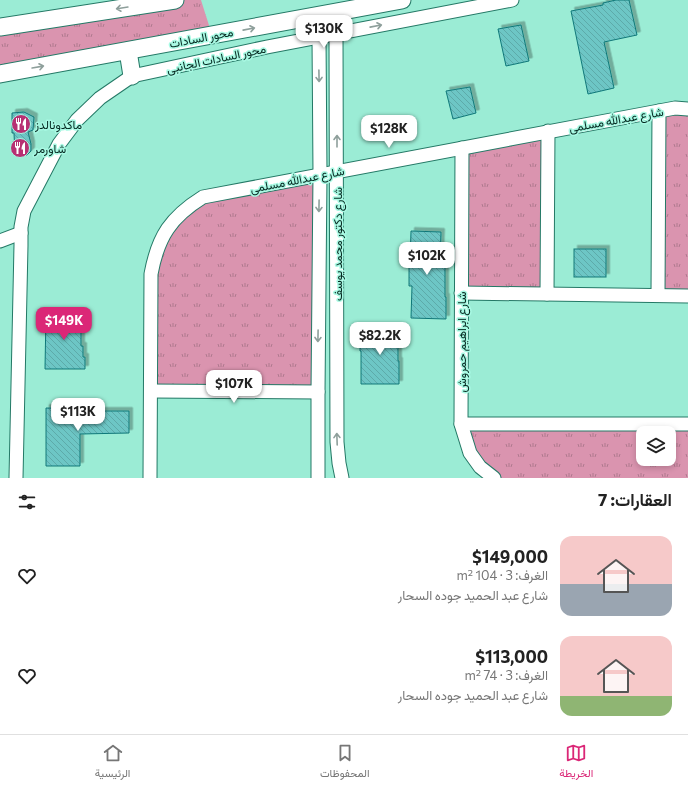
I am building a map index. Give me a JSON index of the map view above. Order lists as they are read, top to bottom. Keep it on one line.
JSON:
{"streets":{"main road":["محور السادات"],"street":["محور السادات الجانبى","شارع عبدالله مسلمى","شارع دكتور محمد يوسف","شارع ابراهيم حمروش"]},"crossings":[["محور السادات الجانبى","شارع دكتور محمد يوسف"],["شارع عبدالله مسلمى","شارع دكتور محمد يوسف"],["شارع عبدالله مسلمى","شارع ابراهيم حمروش"]],"one_way":["محور السادات الجانبى"],"places":{"restaurant":["ماكدونالدز","شاورمر"]},"page":{"price":["$130K","$128K","$102K","$149K","$82.2K","$107K","$113K"],"heading":"العقارات: 7","list":[{"name":"$149,000","note":"الغرف: 3 · 104 m² · شارع عبد الحميد جوده السحار"},{"name":"$113,000","note":"الغرف: 3 · 74 m² · شارع عبد الحميد جوده السحار"}],"tabs":["الخريطة","المحفوظات","الرئيسية"]}}
